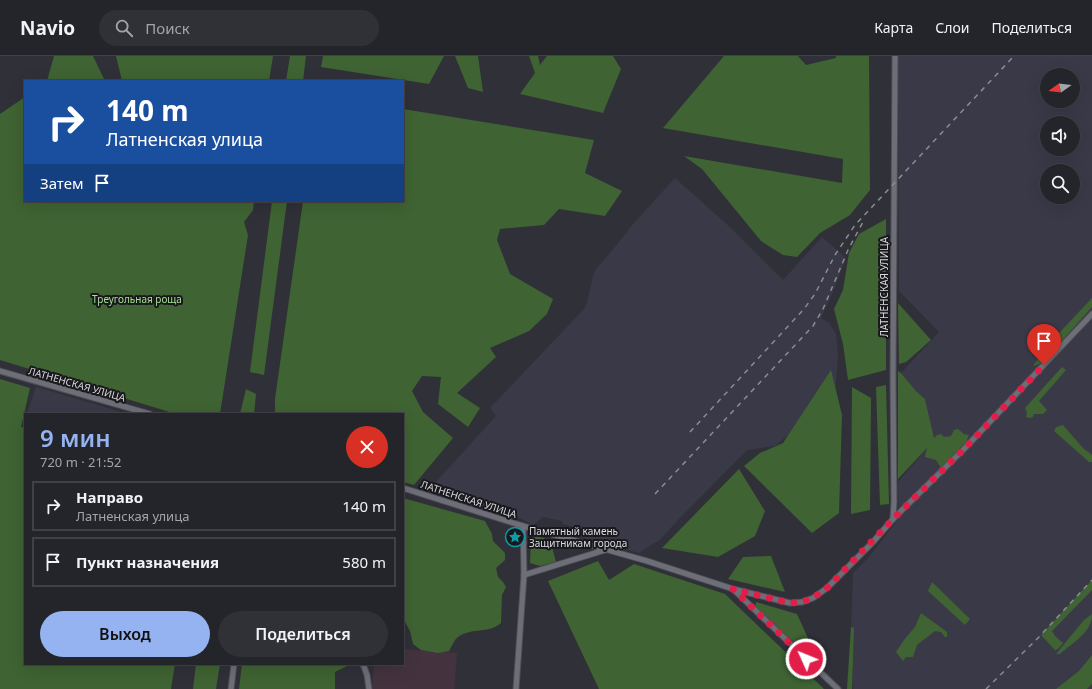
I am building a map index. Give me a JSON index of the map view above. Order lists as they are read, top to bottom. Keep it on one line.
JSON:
{"streets":{"street":["ЛАТНЕНСКАЯ УЛИЦА"]},"parks":["Треугольная роща"],"places":{"place":["Памятный камень Защитникам города"]},"north":"left","page":{"header":"Navio","search":"Поиск","nav":["Карта","Слои","Поделиться"],"turn":["140 m","Латненская улица"],"then":"Затем","heading":["9 мин","720 m · 21:52"],"list":[{"name":"Направо","note":"Латненская улица","value":"140 m"},{"name":"Пункт назначения","value":"580 m"}],"buttons":["Выход","Поделиться"]}}
